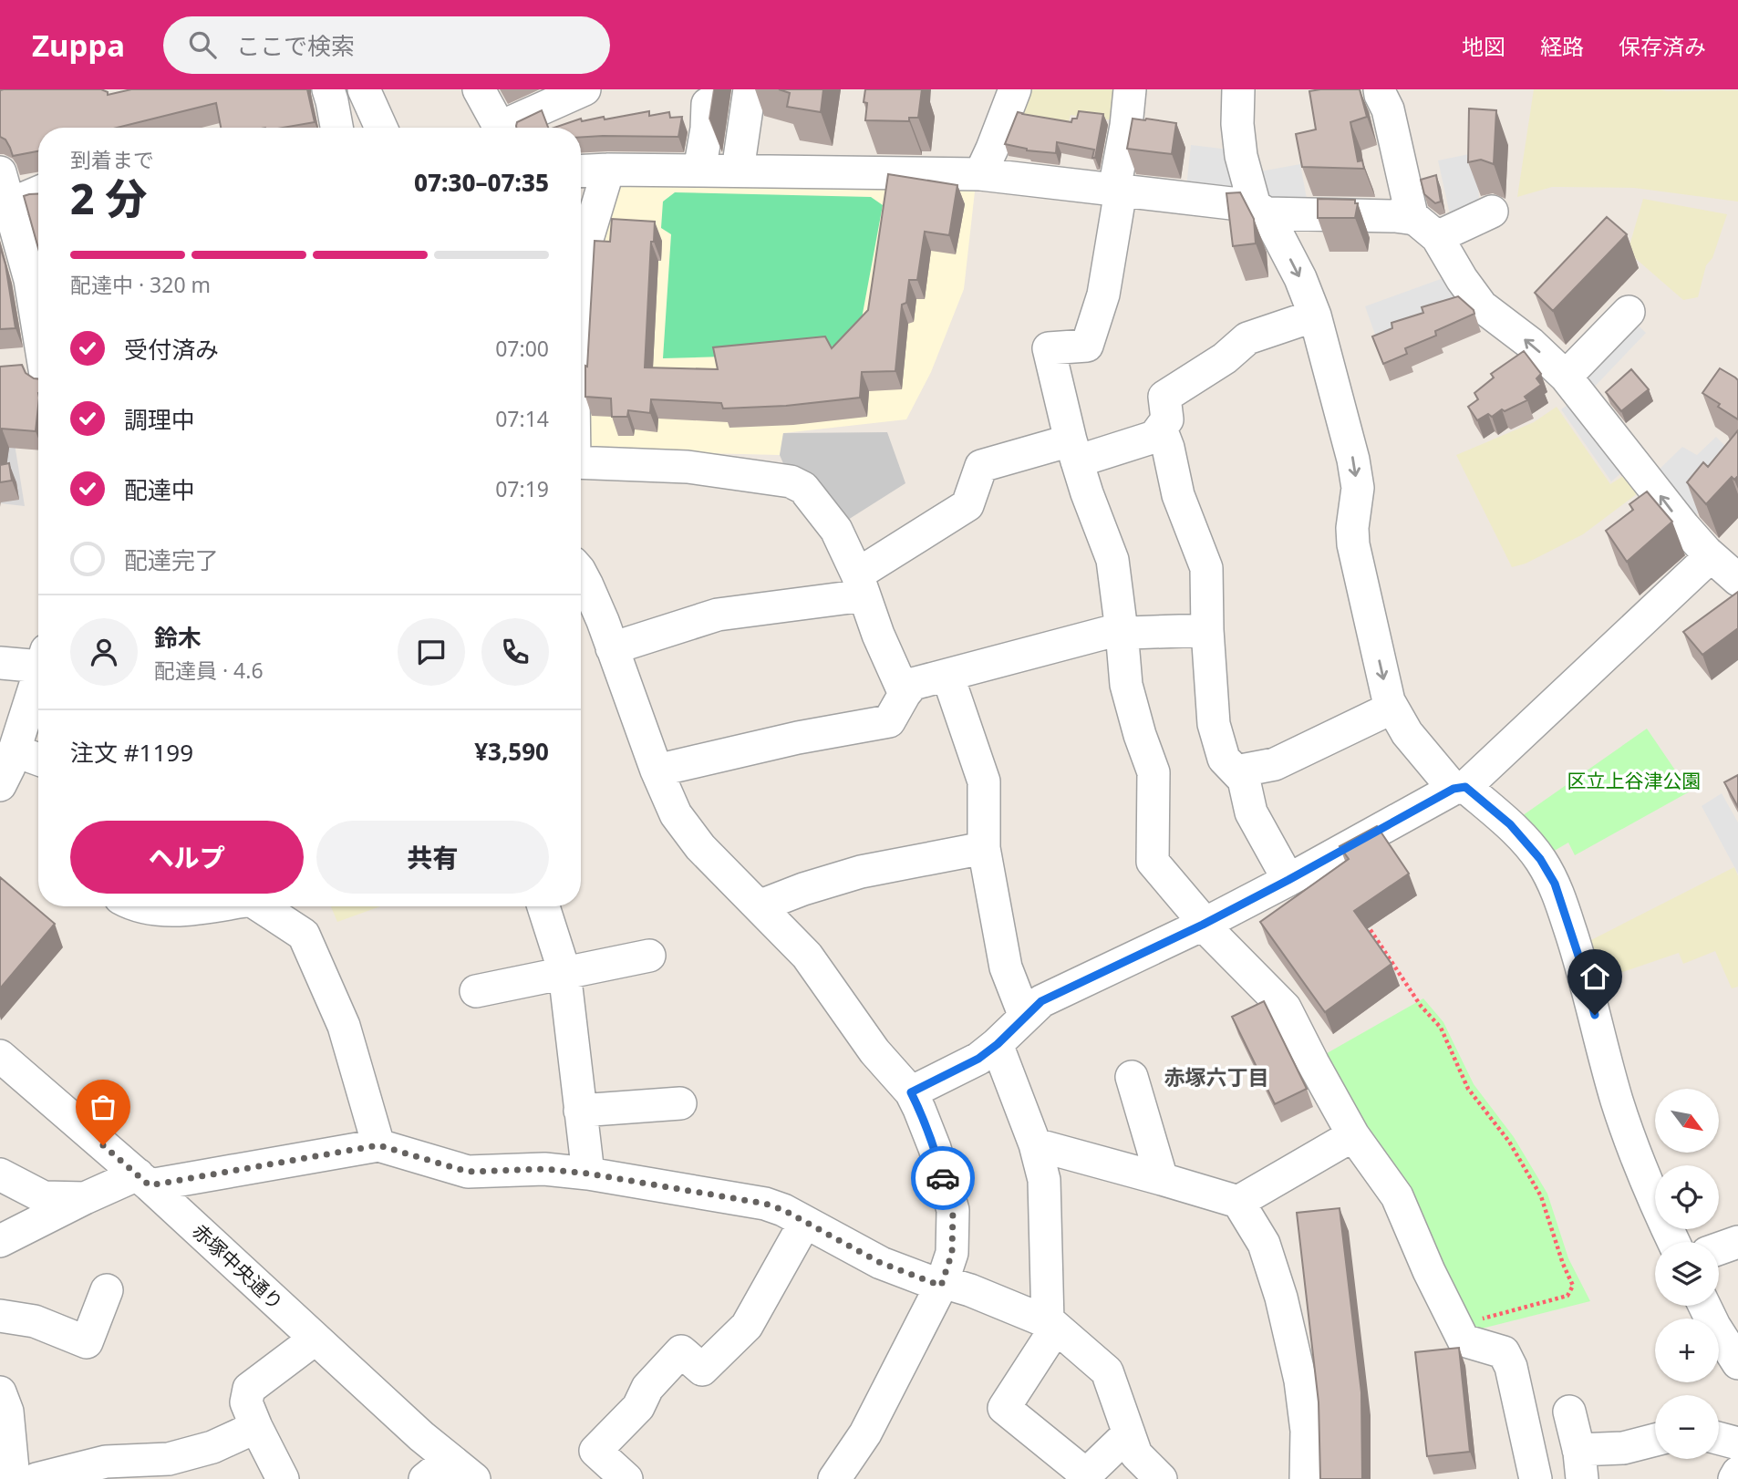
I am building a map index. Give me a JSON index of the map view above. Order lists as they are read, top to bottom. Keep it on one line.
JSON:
{"streets":{"street":["赤塚中央通り"]},"districts":["赤塚六丁目"],"parks":["区立上谷津公園"],"north":"bottom right","page":{"header":"Zuppa","search":"ここで検索","nav":["地図","経路","保存済み"],"heading":["2 分","到着まで","07:30–07:35"],"panel":["鈴木","配達員 · 4.6","注文 #1199","¥3,590"],"bar":"配達中 · 320 m","list":[["受付済み","07:00"],["調理中","07:14"],["配達中","07:19"],"配達完了"],"buttons":["ヘルプ","共有"],"map_buttons":["+","−"]}}
